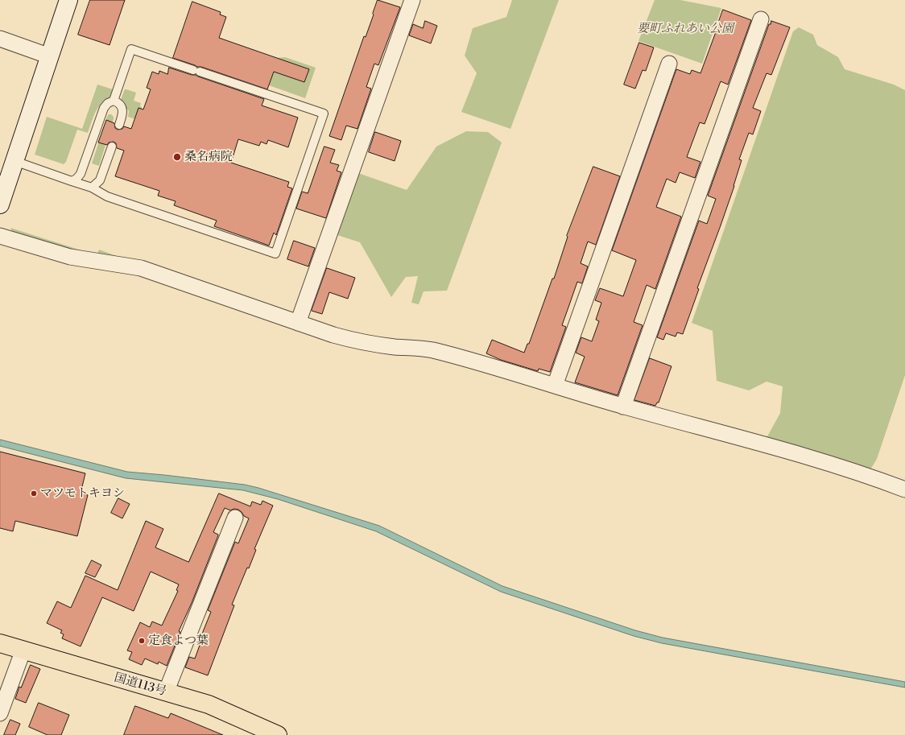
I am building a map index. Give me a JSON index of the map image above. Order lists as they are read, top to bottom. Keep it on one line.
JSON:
{"streets":{"highway":["国道113号"]},"parks":["要町ふれあい公園"],"places":["桑名病院","マツモトキヨシ","定食よつ葉"]}
